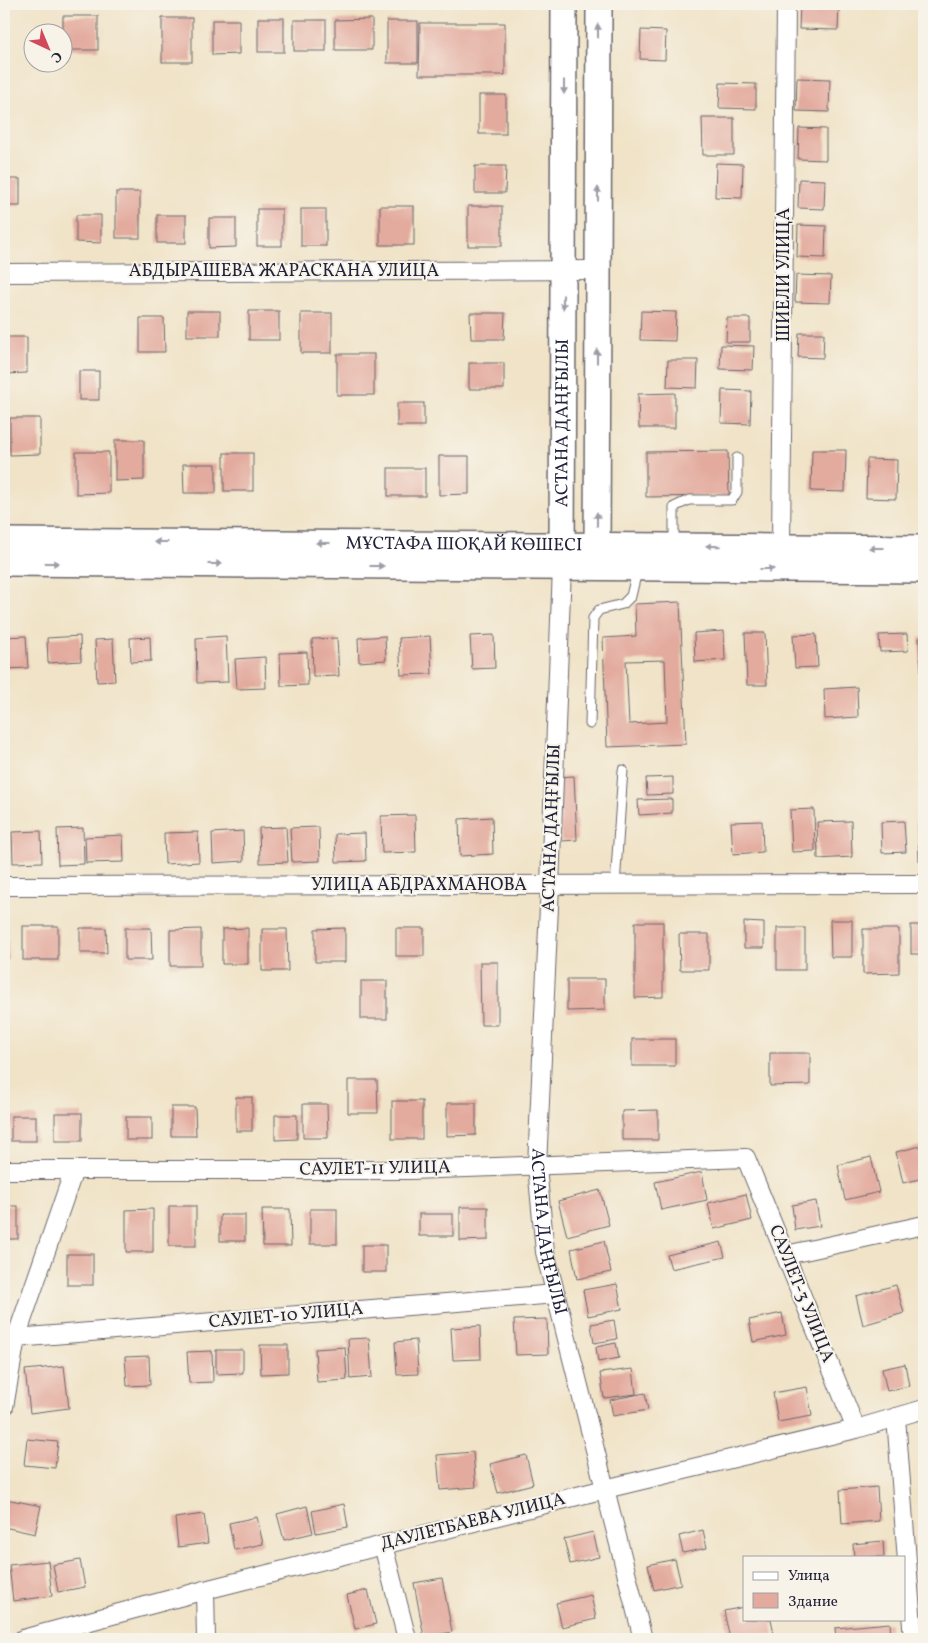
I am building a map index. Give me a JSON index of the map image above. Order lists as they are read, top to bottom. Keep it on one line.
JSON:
{"streets":{"street":["АБДЫРАШЕВА ЖАРАСКАНА УЛИЦА","ШИЕЛИ УЛИЦА","АСТАНА ДАҢҒЫЛЫ","МҰСТАФА ШОҚАЙ КӨШЕСІ","УЛИЦА АБДРАХМАНОВА","САУЛЕТ-11 УЛИЦА","САУЛЕТ-3 УЛИЦА","САУЛЕТ-10 УЛИЦА","ДАУЛЕТБАЕВА УЛИЦА"]},"crossings":[["АБДЫРАШЕВА ЖАРАСКАНА УЛИЦА","АСТАНА ДАҢҒЫЛЫ"],["ШИЕЛИ УЛИЦА","МҰСТАФА ШОҚАЙ КӨШЕСІ"],["АСТАНА ДАҢҒЫЛЫ","МҰСТАФА ШОҚАЙ КӨШЕСІ"],["АСТАНА ДАҢҒЫЛЫ","УЛИЦА АБДРАХМАНОВА"],["АСТАНА ДАҢҒЫЛЫ","САУЛЕТ-11 УЛИЦА"],["АСТАНА ДАҢҒЫЛЫ","САУЛЕТ-10 УЛИЦА"],["АСТАНА ДАҢҒЫЛЫ","ДАУЛЕТБАЕВА УЛИЦА"],["САУЛЕТ-11 УЛИЦА","САУЛЕТ-3 УЛИЦА"],["САУЛЕТ-3 УЛИЦА","ДАУЛЕТБАЕВА УЛИЦА"]],"legend":["Улица","Здание"],"north":"bottom right"}
